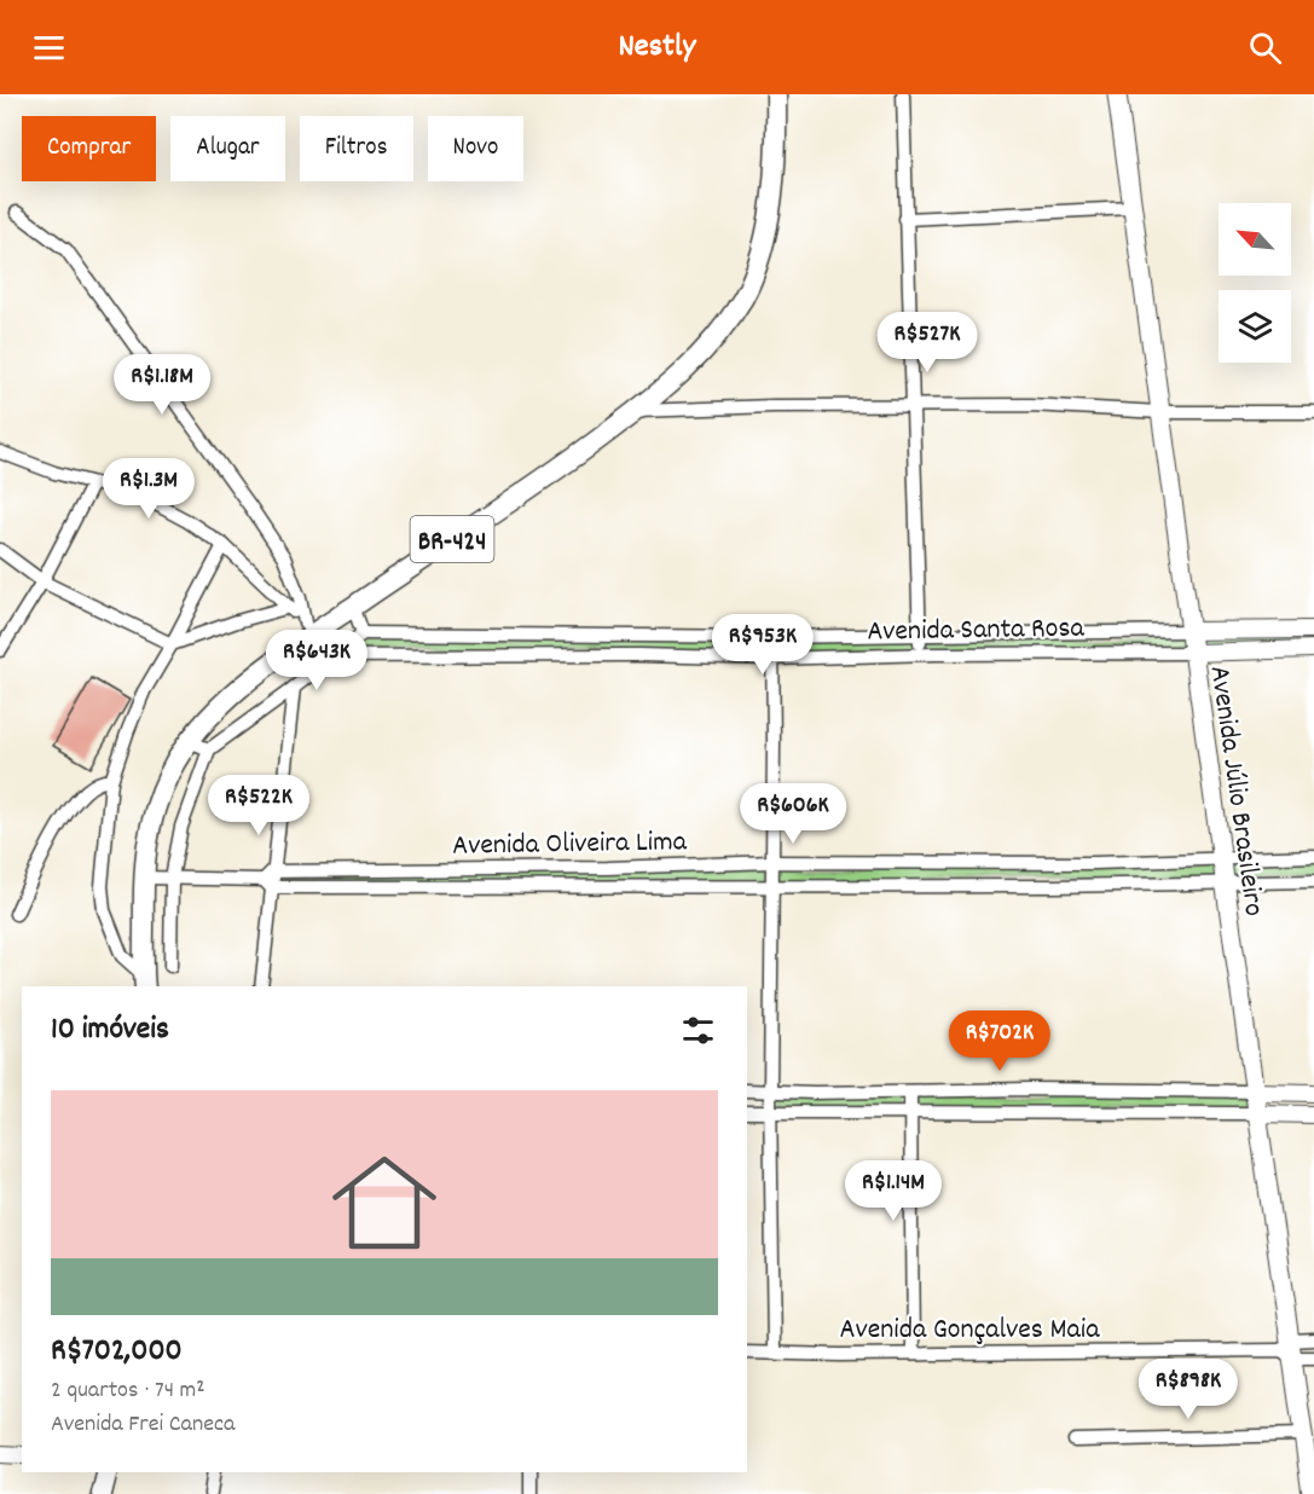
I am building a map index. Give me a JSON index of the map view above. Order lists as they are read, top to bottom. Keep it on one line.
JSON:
{"streets":{"main road":["BR-424","Avenida Júlio Brasileiro"],"street":["Avenida Santa Rosa","Avenida Oliveira Lima","Avenida Gonçalves Maia"]},"crossings":[["BR-424","Avenida Oliveira Lima"],["Avenida Santa Rosa","Avenida Júlio Brasileiro"],["Avenida Júlio Brasileiro","Avenida Oliveira Lima"],["Avenida Júlio Brasileiro","Avenida Gonçalves Maia"]],"north":"top left","page":{"header":"Nestly","chip":["Comprar","Alugar","Filtros","Novo"],"price":["R$527K","R$1.18M","R$1.3M","R$953K","R$643K","R$522K","R$606K","R$702K","R$1.14M","R$898K"],"heading":"10 imóveis","list":[{"name":"R$702,000","note":"2 quartos · 74 m² · Avenida Frei Caneca"}]}}
